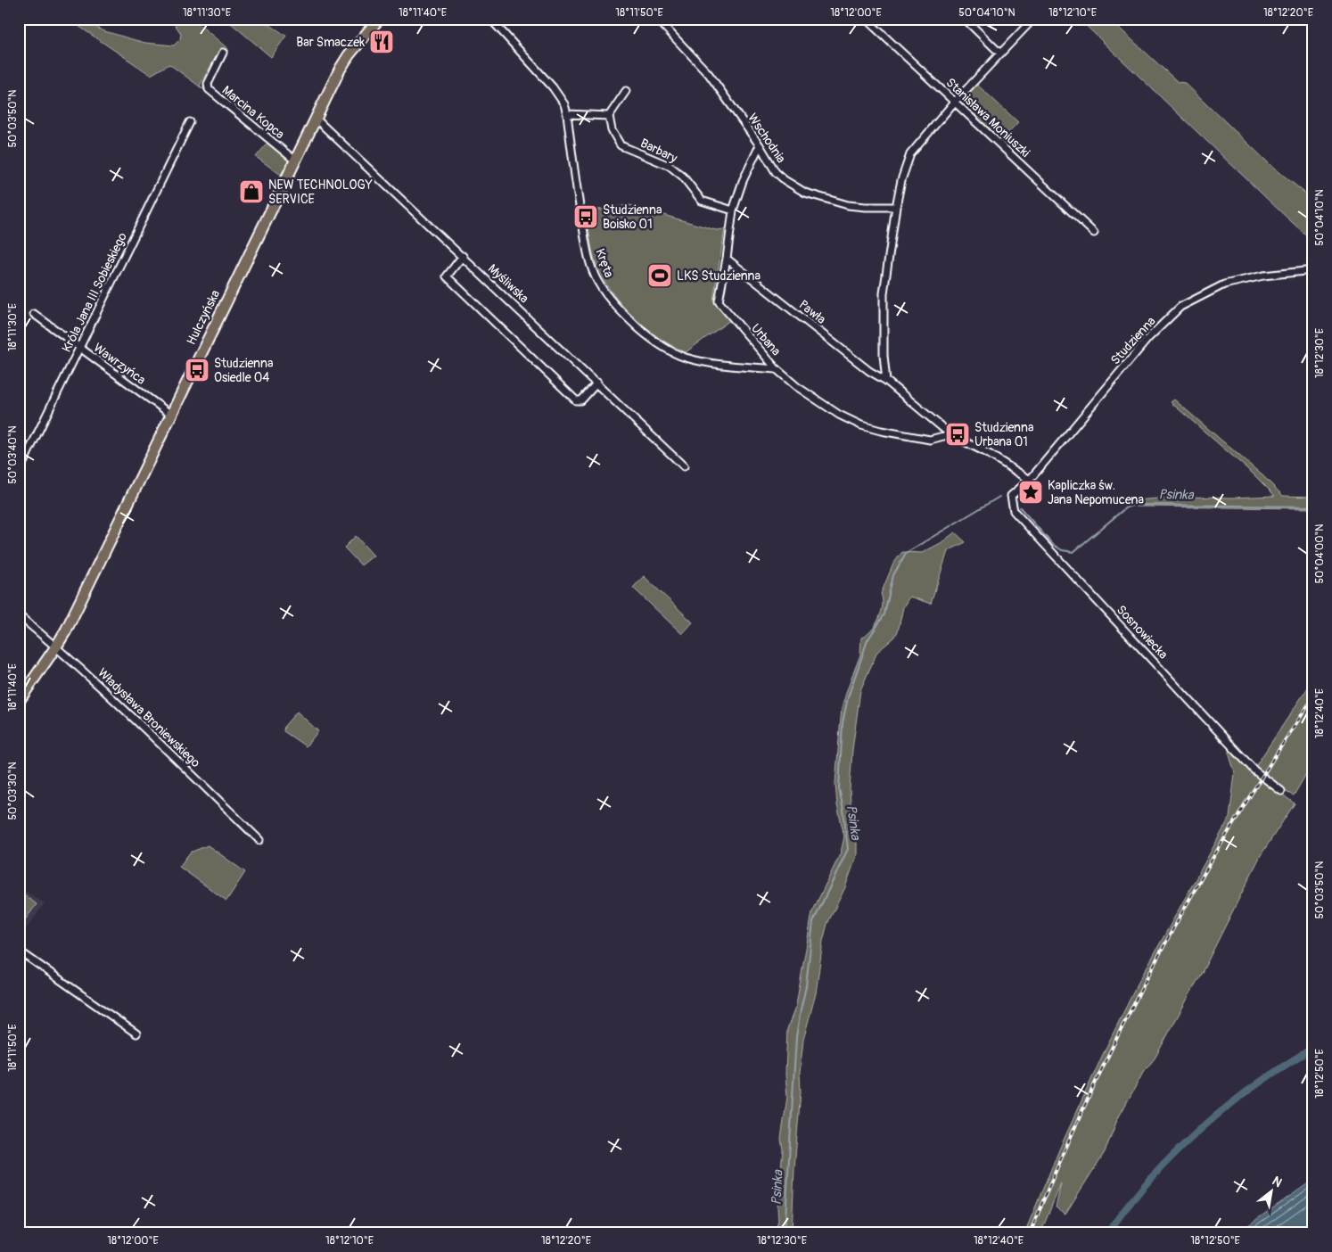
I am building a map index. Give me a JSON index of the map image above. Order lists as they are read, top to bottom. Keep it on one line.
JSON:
{"streets":{"main road":["Hulczyńska"],"street":["Marcina Kopca","Stanisława Moniuszki","Wschodnia","Barbary","Kręta","Myśliwska","Króla Jana III Sobieskiego","Pawła","Urbana","Studzienna","Wawrzyńca","Sosnowiecka","Władysława Broniewskiego"]},"crossings":[["Marcina Kopca","Hulczyńska"],["Wschodnia","Urbana"],["Barbary","Urbana"],["Kręta","Urbana"],["Myśliwska","Hulczyńska"],["Króla Jana III Sobieskiego","Wawrzyńca"],["Pawła","Urbana"],["Pawła","Studzienna"],["Hulczyńska","Wawrzyńca"],["Hulczyńska","Władysława Broniewskiego"],["Studzienna","Sosnowiecka"]],"water":["Psinka"],"places":{"restaurant":["Bar Smaczek"],"shop":["NEW TECHNOLOGY SERVICE"],"bus stop":["Studzienna Boisko 01","Studzienna Osiedle 04","Studzienna Urbana 01"],"sports":["LKS Studzienna"],"place":["Kapliczka św. Jana Nepomucena"]},"north":"top right","coordinates":["18°11'30\"E","18°11'40\"E","18°11'50\"E","18°12'00\"E","50°04'10\"N","18°12'10\"E","18°12'20\"E","50°03'50\"N","18°12'30\"E","50°03'40\"N","50°04'00\"N","18°12'40\"E","50°03'30\"N","18°12'50\"E"]}
